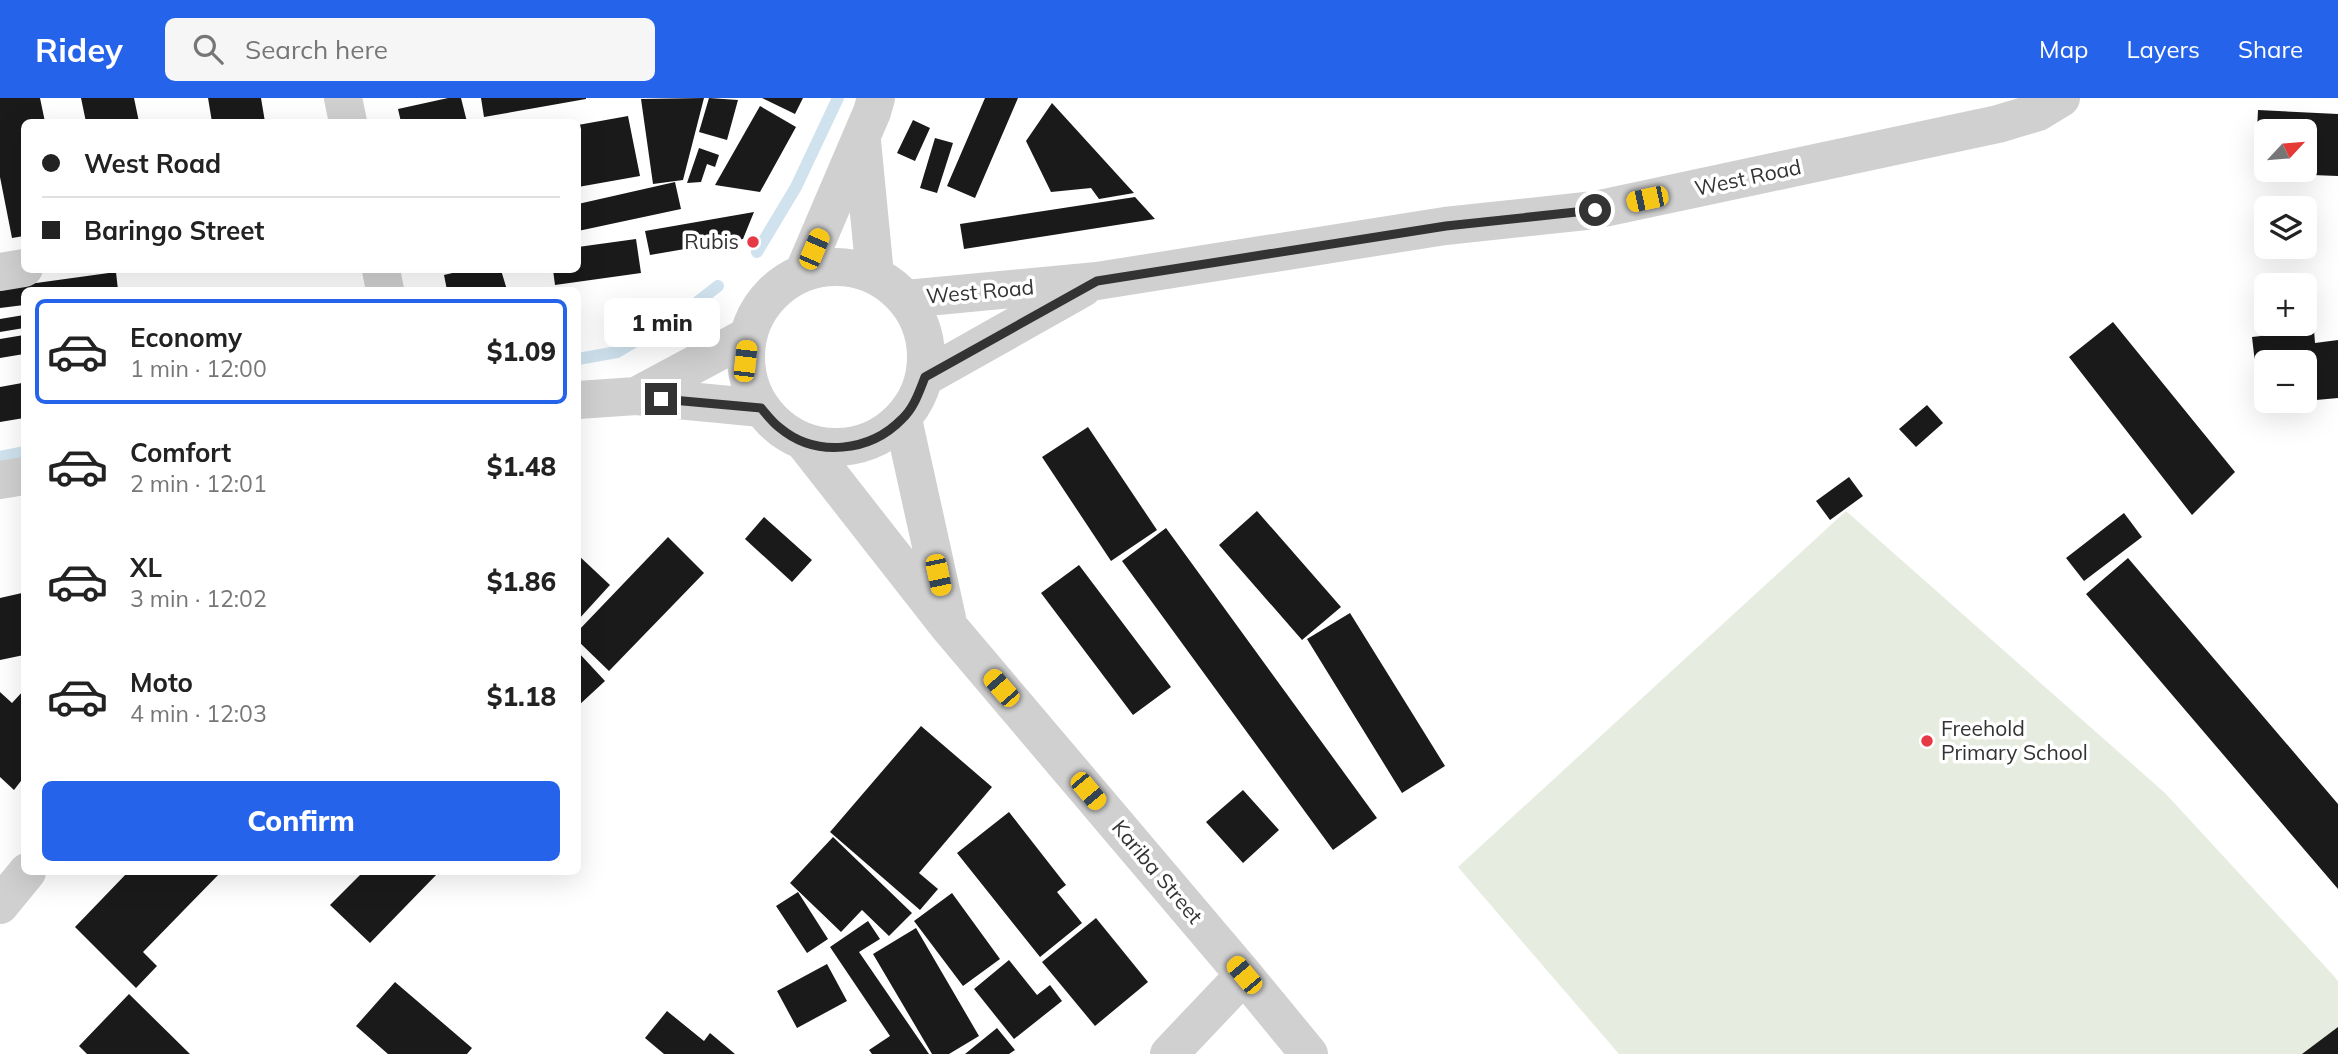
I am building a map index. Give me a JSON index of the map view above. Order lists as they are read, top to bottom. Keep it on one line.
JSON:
{"streets":{"street":["West Road","Kariba Street"]},"crossings":[["West Road","Kariba Street"]],"places":["Rubis","Freehold Primary School"],"north":"top right","page":{"header":"Ridey","search":"Search here","nav":["Map","Layers","Share"],"map_buttons":["+","−"],"banner":["West Road","Baringo Street"],"bubble":"1 min","list":[{"name":"Economy","note":"1 min · 12:00","value":"$1.09"},{"name":"Comfort","note":"2 min · 12:01","value":"$1.48"},{"name":"XL","note":"3 min · 12:02","value":"$1.86"},{"name":"Moto","note":"4 min · 12:03","value":"$1.18"}],"buttons":"Confirm"}}
